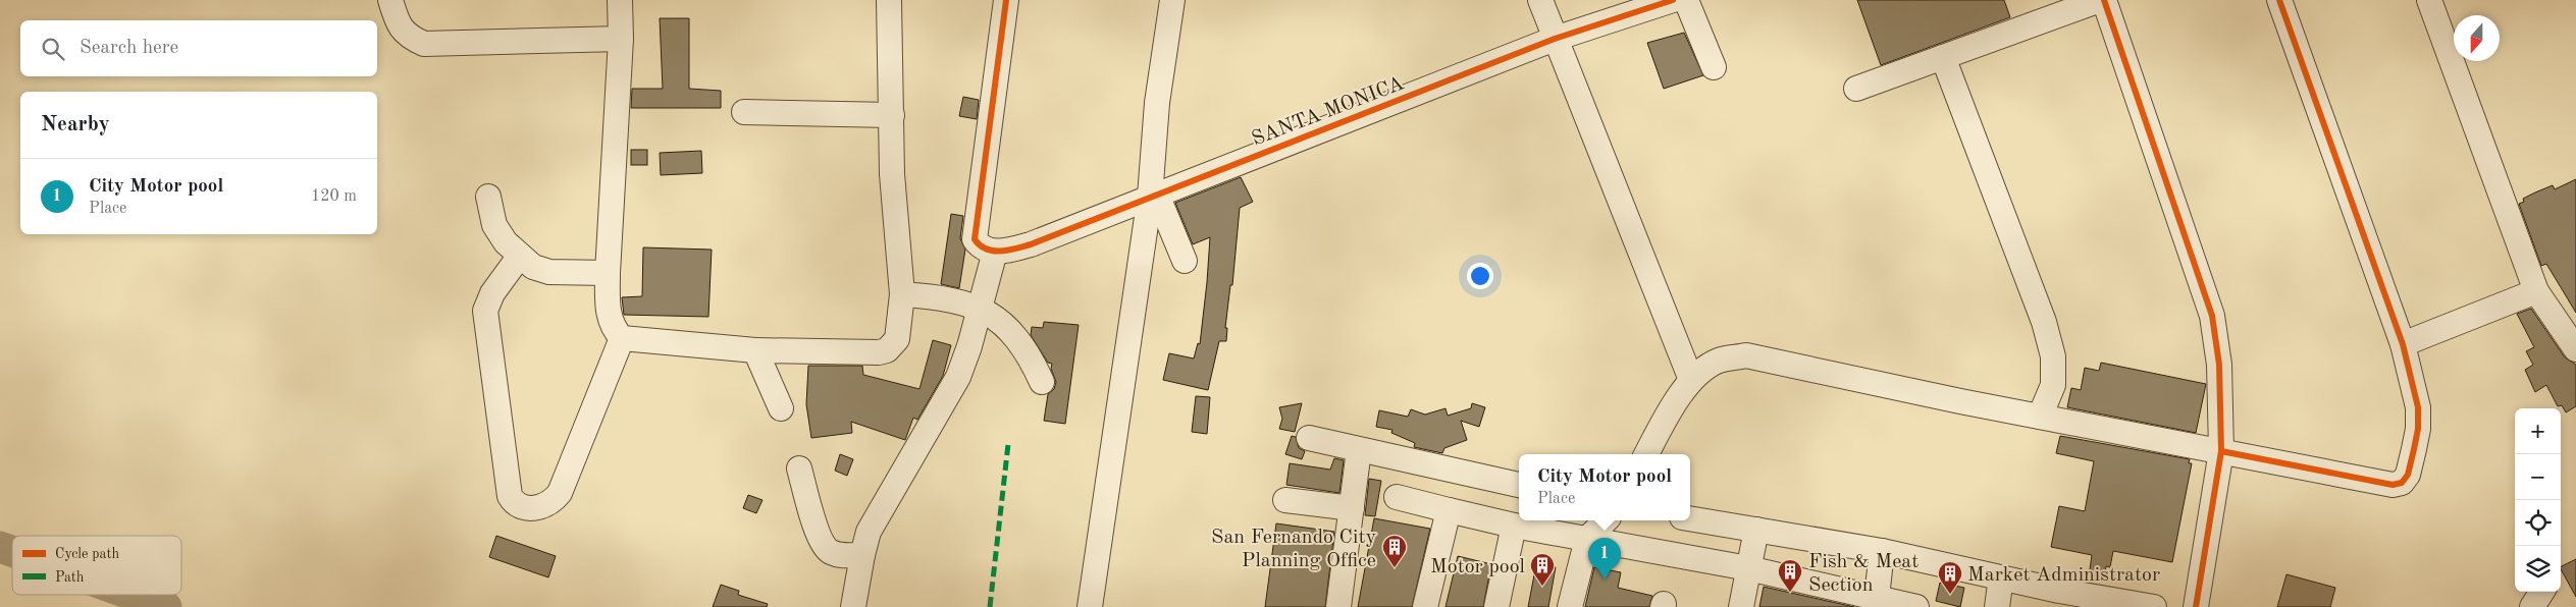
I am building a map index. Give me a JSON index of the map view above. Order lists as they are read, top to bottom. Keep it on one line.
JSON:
{"streets":{"street":["SANTA MONICA"]},"places":{"building":["San Fernando City Planning Office","Motor pool","Fish & Meat Section","Market Administrator"]},"legend":["Cycle path","Path"],"north":"bottom","page":{"search":"Search here","heading":"Nearby","list":[{"mark":"1","name":"City Motor pool","note":"Place","value":"120 m"}],"map_buttons":["+","−"],"popup":["City Motor pool","Place"],"pins":"1"}}
